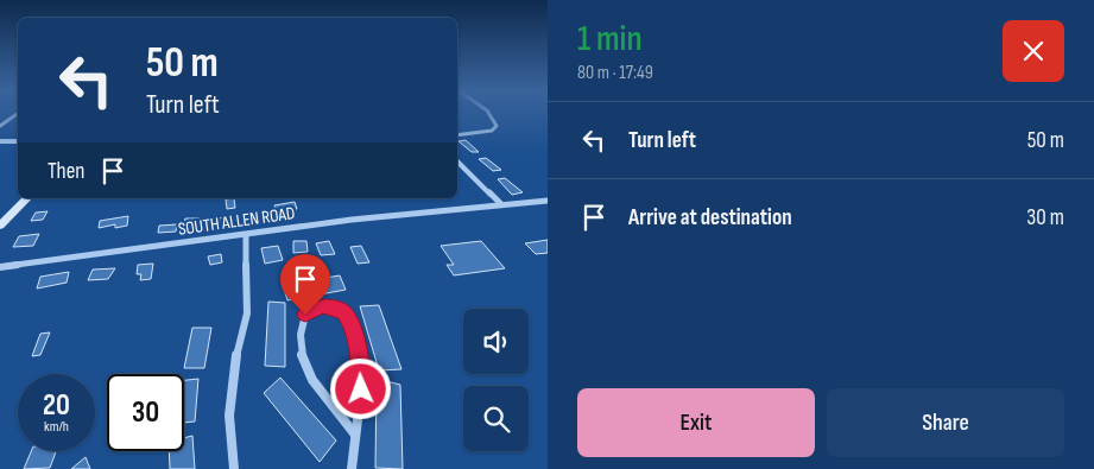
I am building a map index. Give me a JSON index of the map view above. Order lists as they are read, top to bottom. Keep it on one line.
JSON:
{"streets":{"street":["SOUTH ALLEN ROAD"]},"page":{"heading":["1 min","80 m · 17:49"],"turn":["50 m","Turn left"],"list":[{"name":"Turn left","value":"50 m"},{"name":"Arrive at destination","value":"30 m"}],"then":"Then","speed":"20 km/h","limit":"30","buttons":["Exit","Share"]}}
